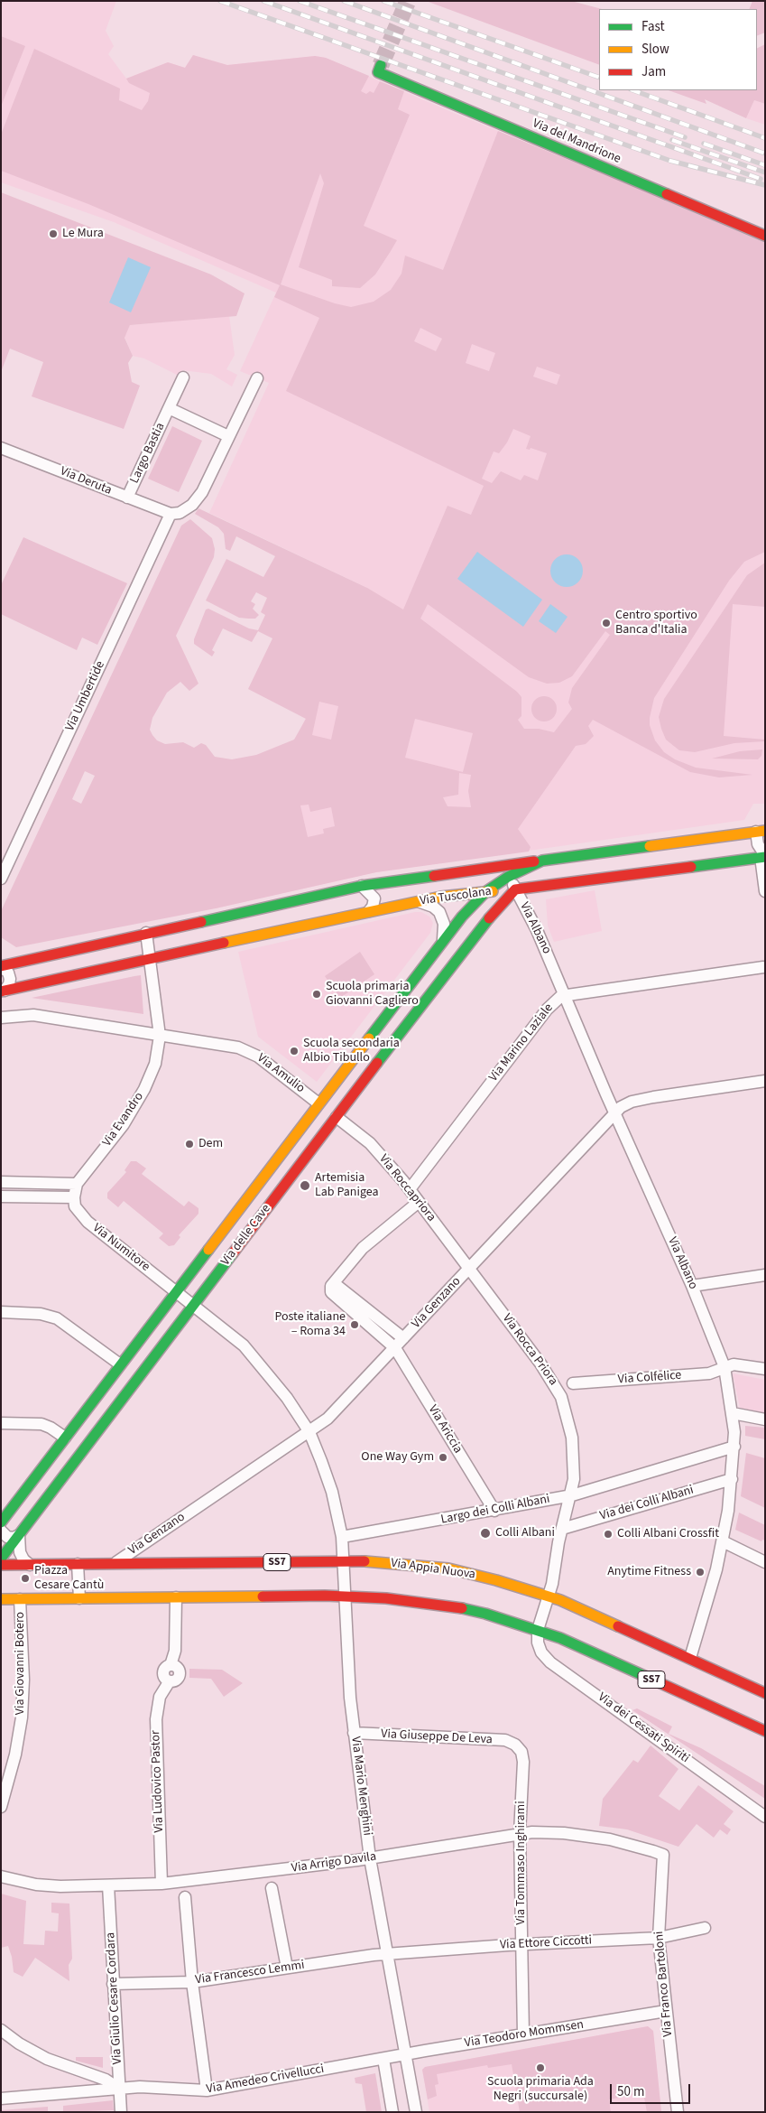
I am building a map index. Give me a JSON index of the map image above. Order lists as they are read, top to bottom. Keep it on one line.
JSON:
{"streets":{"main road":["Via del Mandrione","Via Tuscolana","Via delle Cave","SS7","Via Appia Nuova"],"street":["Largo Bastia","Via Deruta","Via Umbertide","Via Albano","Via Marino Laziale","Via Amulio","Via Evandro","Via Roccapriora","Via Numitore","Via Genzano","Via Rocca Priora","Via Colfelice","Via Ariccia","Via dei Colli Albani","Largo dei Colli Albani","Via Giovanni Botero","Via dei Cessati Spiriti","Via Giuseppe De Leva","Via Ludovico Pastor","Via Mario Menghini","Via Arrigo Davila","Via Tommaso Inghirami","Via Ettore Ciccotti","Via Francesco Lemmi","Via Franco Bartoloni","Via Giulio Cesare Cordara","Via Teodoro Mommsen","Via Amedeo Crivellucci"]},"crossings":[["Largo Bastia","Via Deruta"],["Via Deruta","Via Umbertide"],["Via Tuscolana","Via Albano"],["Via Tuscolana","Via Evandro"],["Via Tuscolana","Via delle Cave"],["Via Albano","Via Marino Laziale"],["Via Albano","Via delle Cave"],["Via Albano","Via Genzano"],["Via Albano","Via Colfelice"],["Via Albano","Via dei Colli Albani"],["Via Albano","Via Appia Nuova"],["Via Marino Laziale","Via Roccapriora"],["Via Amulio","Via Evandro"],["Via Amulio","Via delle Cave"],["Via Evandro","Via Numitore"],["Via Roccapriora","Via delle Cave"],["Via Roccapriora","Via Genzano"],["Via Roccapriora","Via Rocca Priora"],["Via delle Cave","Via Numitore"],["Via Numitore","Via Genzano"],["Via Numitore","Largo dei Colli Albani"],["Via Genzano","Via Rocca Priora"],["Via Genzano","Via Ariccia"],["Via Genzano","Via Appia Nuova"],["Via Rocca Priora","Largo dei Colli Albani"],["Via Ariccia","Largo dei Colli Albani"],["Via dei Colli Albani","Largo dei Colli Albani"],["Largo dei Colli Albani","SS7"],["Largo dei Colli Albani","Via Appia Nuova"],["Largo dei Colli Albani","Via dei Cessati Spiriti"],["SS7","Via Giovanni Botero"],["SS7","Via dei Cessati Spiriti"],["SS7","Via Ludovico Pastor"],["SS7","Via Mario Menghini"],["Via Appia Nuova","Via Mario Menghini"],["Via Giuseppe De Leva","Via Mario Menghini"],["Via Giuseppe De Leva","Via Tommaso Inghirami"],["Via Ludovico Pastor","Via Arrigo Davila"],["Via Mario Menghini","Via Arrigo Davila"],["Via Mario Menghini","Via Ettore Ciccotti"],["Via Mario Menghini","Via Francesco Lemmi"],["Via Mario Menghini","Via Teodoro Mommsen"],["Via Arrigo Davila","Via Tommaso Inghirami"],["Via Arrigo Davila","Via Franco Bartoloni"],["Via Arrigo Davila","Via Giulio Cesare Cordara"],["Via Tommaso Inghirami","Via Ettore Ciccotti"],["Via Tommaso Inghirami","Via Teodoro Mommsen"],["Via Ettore Ciccotti","Via Francesco Lemmi"],["Via Ettore Ciccotti","Via Franco Bartoloni"],["Via Francesco Lemmi","Via Giulio Cesare Cordara"],["Via Franco Bartoloni","Via Teodoro Mommsen"],["Via Giulio Cesare Cordara","Via Amedeo Crivellucci"],["Via Teodoro Mommsen","Via Amedeo Crivellucci"]],"places":["Le Mura","Centro sportivo Banca d'Italia","Scuola primaria Giovanni Cagliero","Scuola secondaria Albio Tibullo","Dem","Artemisia Lab Panigea","Poste italiane – Roma 34","One Way Gym","Colli Albani","Colli Albani Crossfit","Anytime Fitness","Piazza Cesare Cantù","Scuola primaria Ada Negri (succursale)"],"legend":["Fast","Slow","Jam"],"scale_bar":"50 m"}
